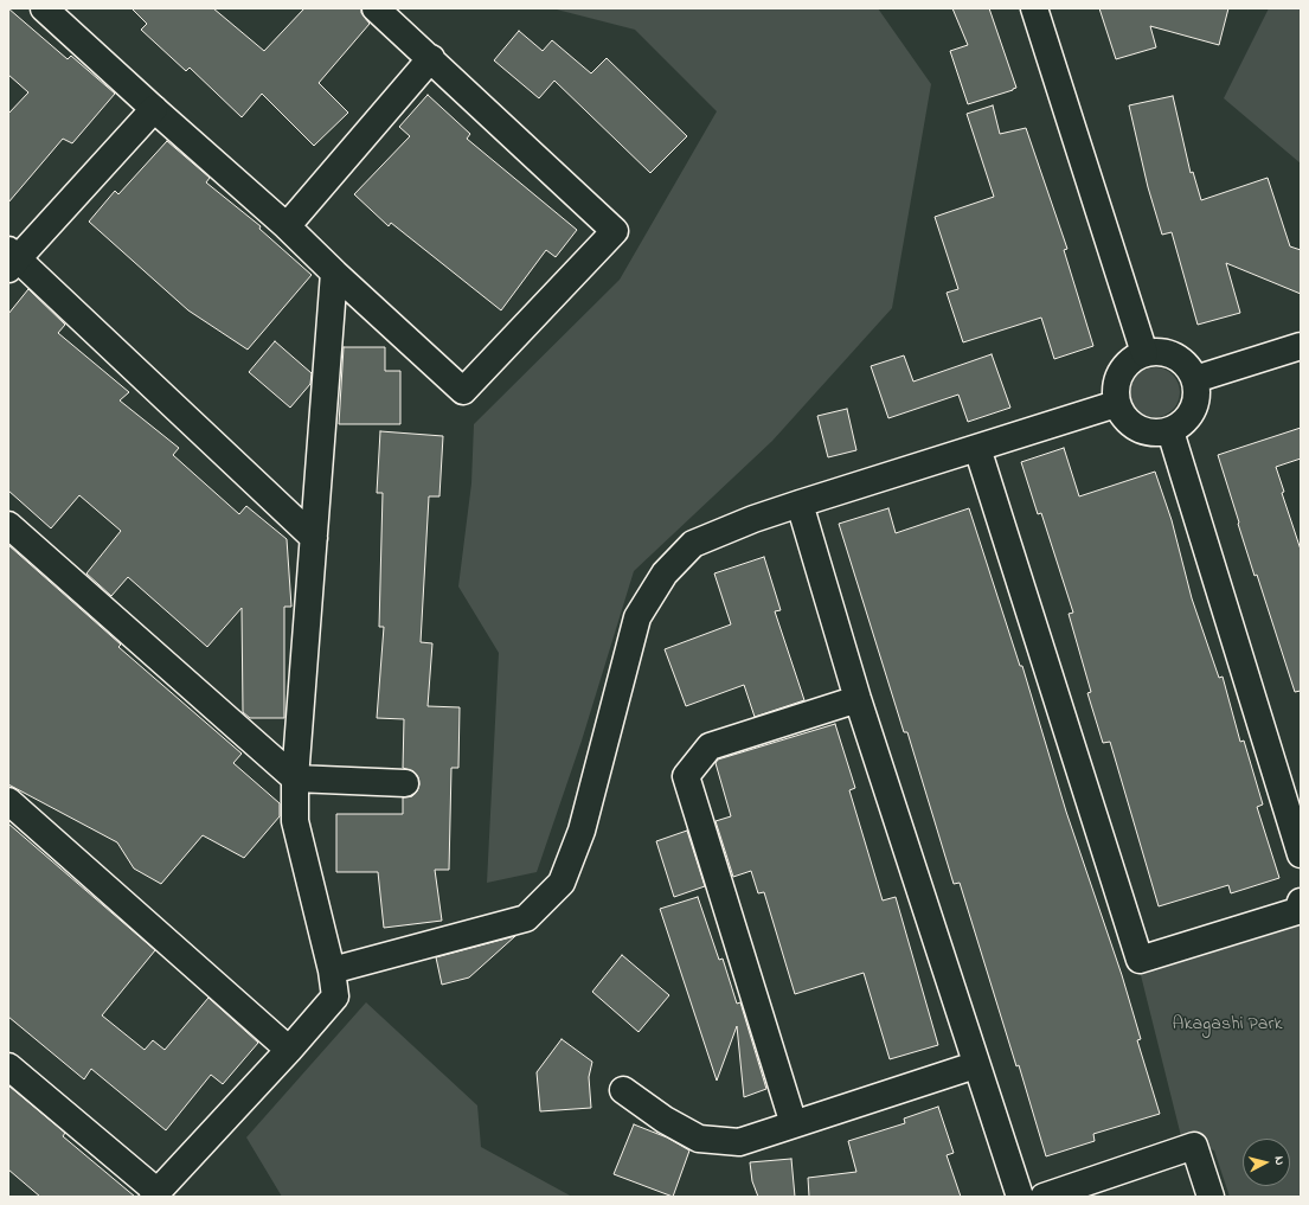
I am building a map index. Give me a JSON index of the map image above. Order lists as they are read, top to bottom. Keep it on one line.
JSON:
{"parks":["Akagashi Park"],"north":"right"}
